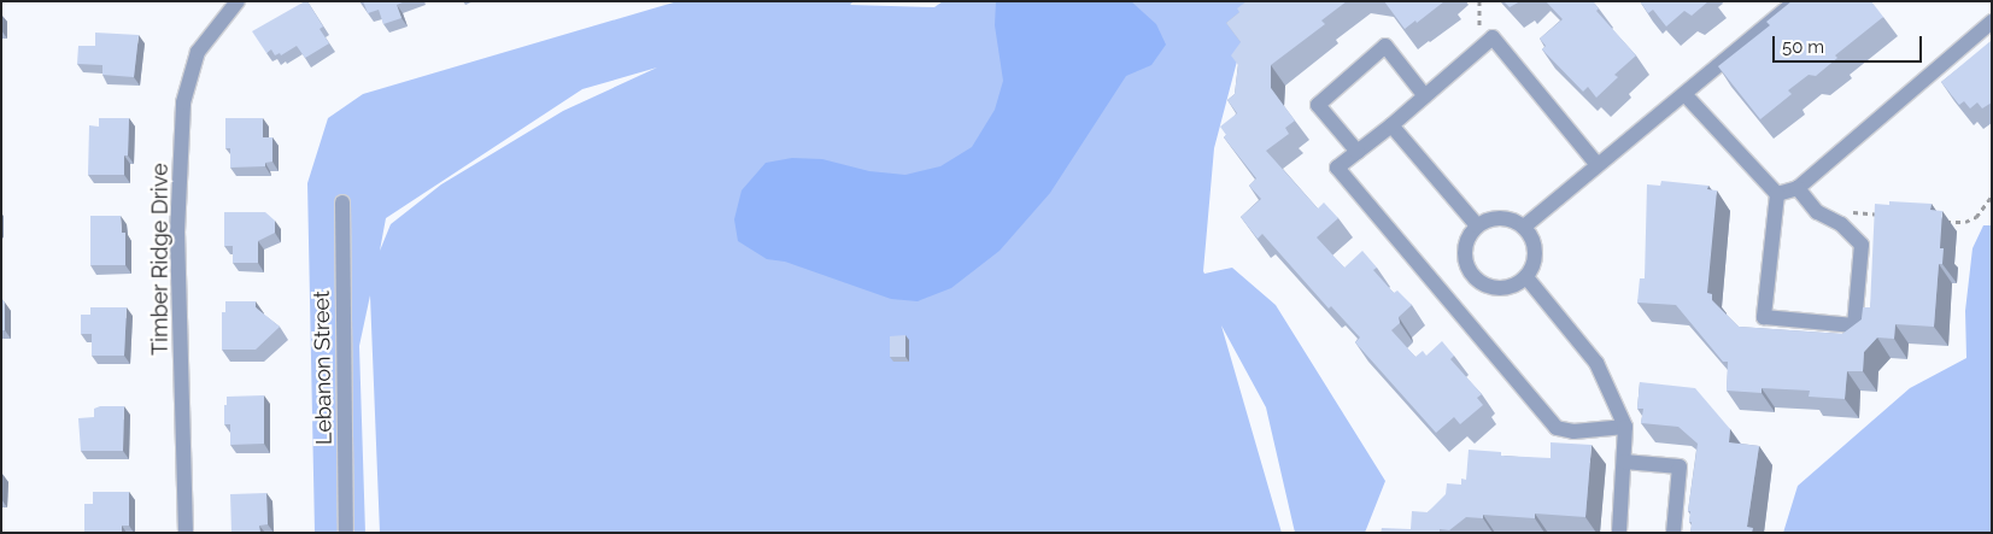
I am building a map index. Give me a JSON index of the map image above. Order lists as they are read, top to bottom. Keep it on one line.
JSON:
{"streets":{"street":["Timber Ridge Drive","Lebanon Street"]},"scale_bar":"50 m"}
